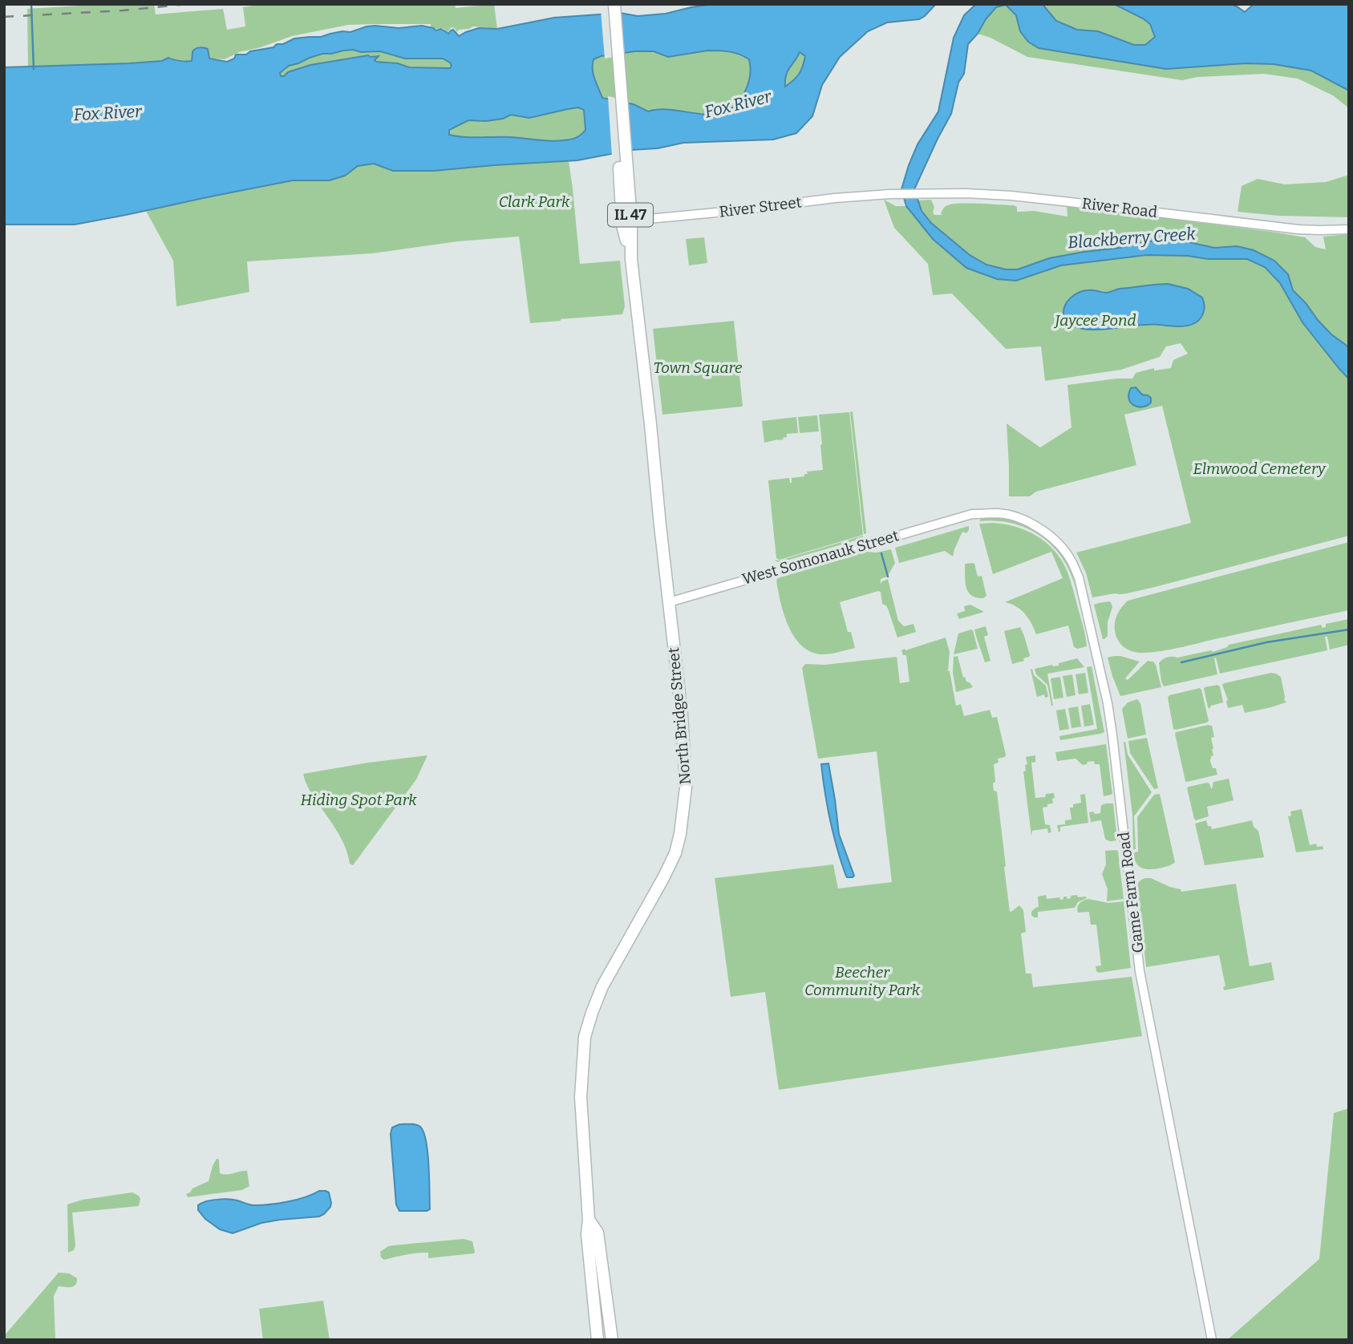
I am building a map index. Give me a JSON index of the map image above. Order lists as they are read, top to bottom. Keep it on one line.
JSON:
{"streets":{"highway":["IL 47","North Bridge Street"],"street":["River Street","River Road","West Somonauk Street","Game Farm Road"]},"crossings":[["River Street","River Road"],["River Street","North Bridge Street"],["West Somonauk Street","North Bridge Street"],["West Somonauk Street","Game Farm Road"]],"water":["Fox River","Blackberry Creek"],"parks":["Clark Park","Jaycee Pond","Town Square","Elmwood Cemetery","Hiding Spot Park","Beecher Community Park"]}
